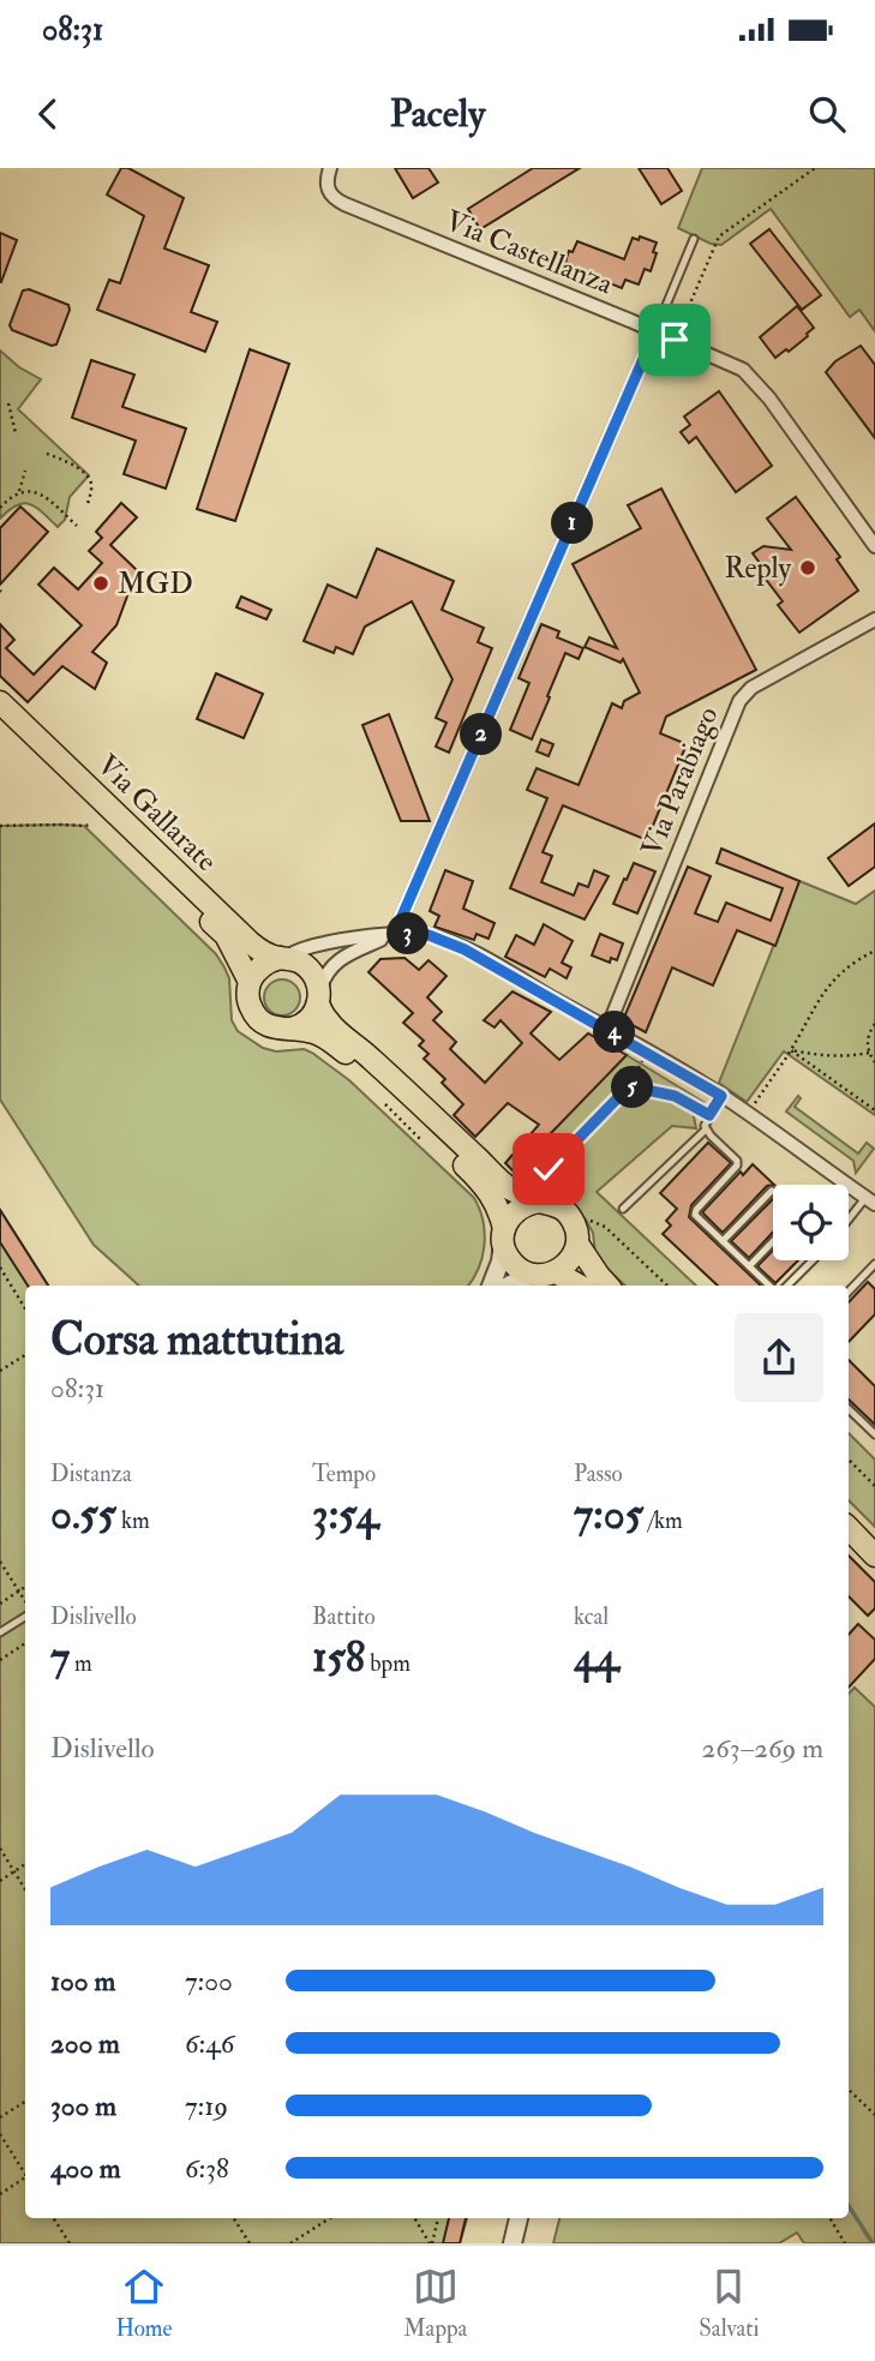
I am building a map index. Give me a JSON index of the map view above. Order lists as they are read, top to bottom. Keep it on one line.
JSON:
{"streets":{"main road":["Via Gallarate"],"street":["Via Castellanza","Via Parabiago"]},"places":["Reply","MGD"],"page":{"status":"08:31","header":"Pacely","pins":["1","2","3","4","5"],"heading":["Corsa mattutina","08:31"],"stats":[["Distanza","0.55 km"],["Tempo","3:54"],["Passo","7:05 /km"],["Dislivello","7 m"],["Battito","158 bpm"],["kcal","44"]],"chart":["Dislivello","263–269 m"],"list":[{"name":"100 m","note":"7:00"},{"name":"200 m","note":"6:46"},{"name":"300 m","note":"7:19"},{"name":"400 m","note":"6:38"}],"tabs":["Home","Mappa","Salvati"]}}
